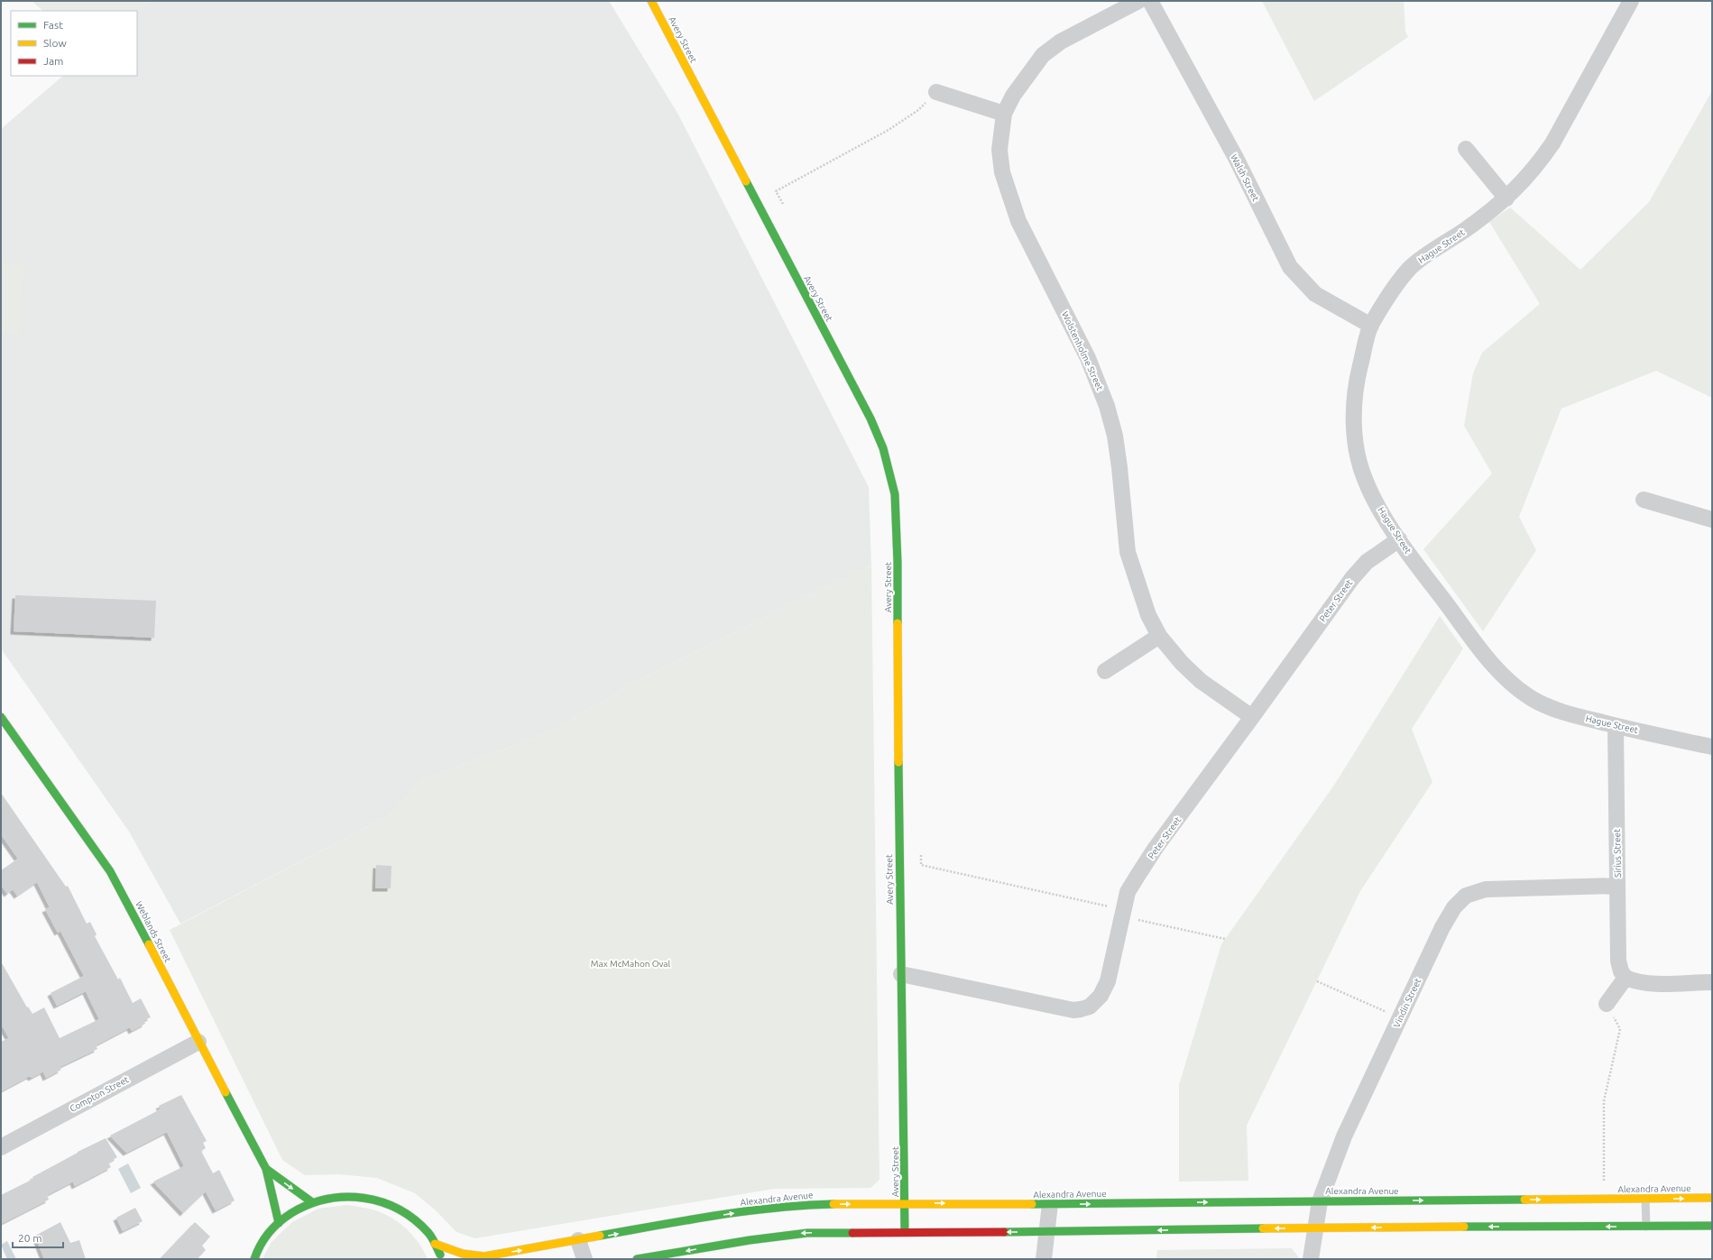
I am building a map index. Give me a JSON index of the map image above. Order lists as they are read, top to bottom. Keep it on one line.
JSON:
{"streets":{"main road":["Avery Street","Weblands Street","Alexandra Avenue"],"street":["Walsh Street","Hague Street","Wolstenholme Street","Peter Street","Sirius Street","Vindin Street","Compton Street"]},"crossings":[["Avery Street","Peter Street"],["Avery Street","Alexandra Avenue"],["Walsh Street","Hague Street"],["Hague Street","Peter Street"],["Hague Street","Sirius Street"],["Wolstenholme Street","Peter Street"],["Sirius Street","Vindin Street"],["Weblands Street","Compton Street"],["Vindin Street","Alexandra Avenue"]],"parks":["Max McMahon Oval"],"legend":["Fast","Slow","Jam"],"scale_bar":"20 m"}
